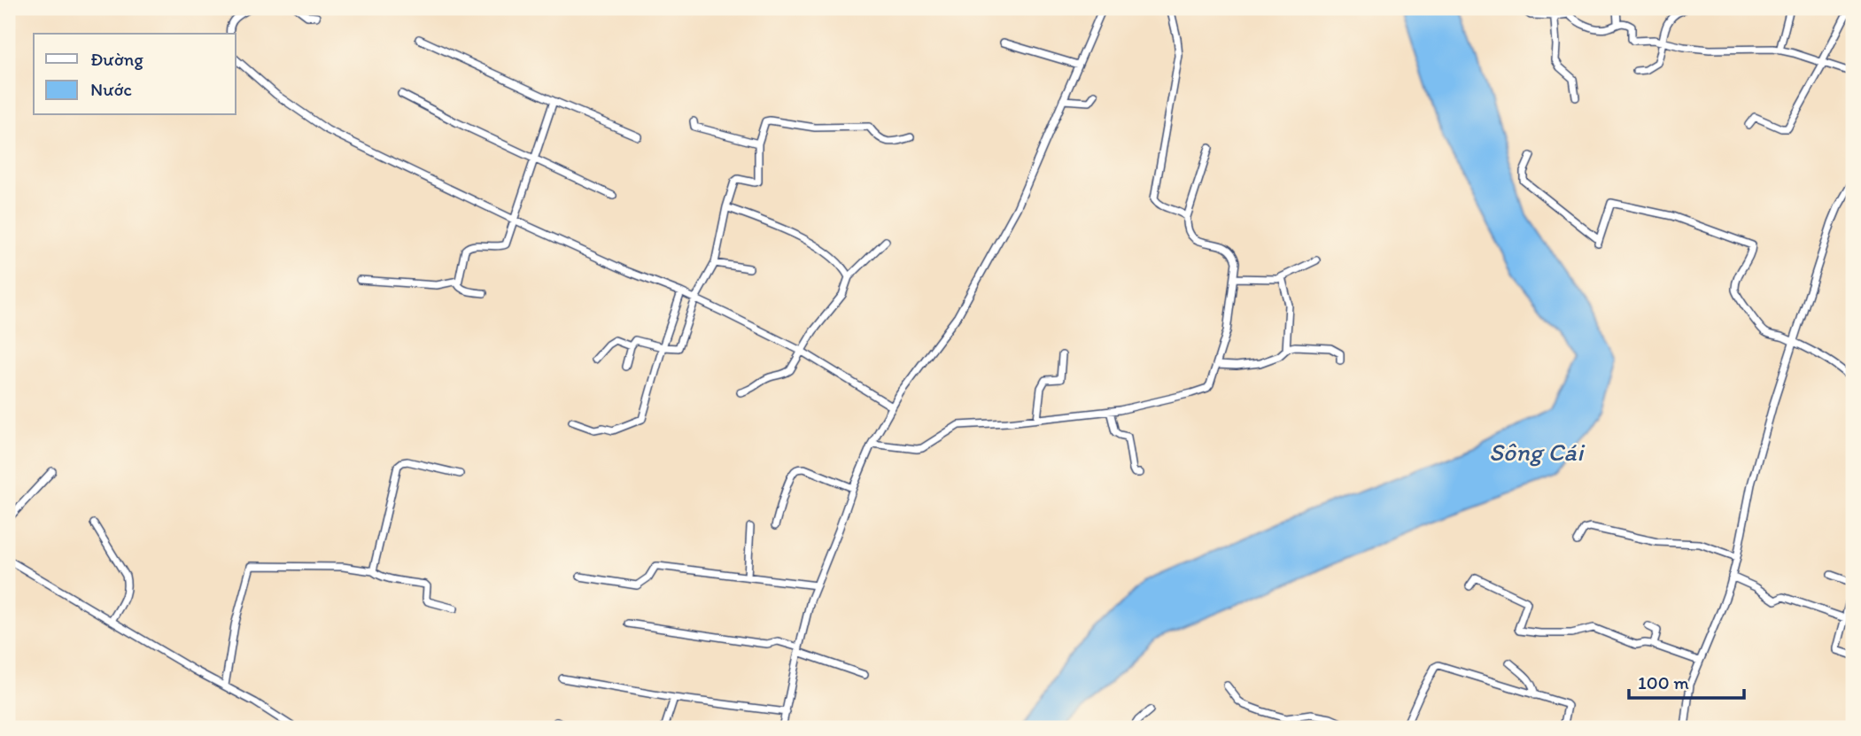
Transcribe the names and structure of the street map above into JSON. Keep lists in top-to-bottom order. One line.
{"water":["Sông Cái"],"legend":["Đường","Nước"],"scale_bar":"100 m"}
